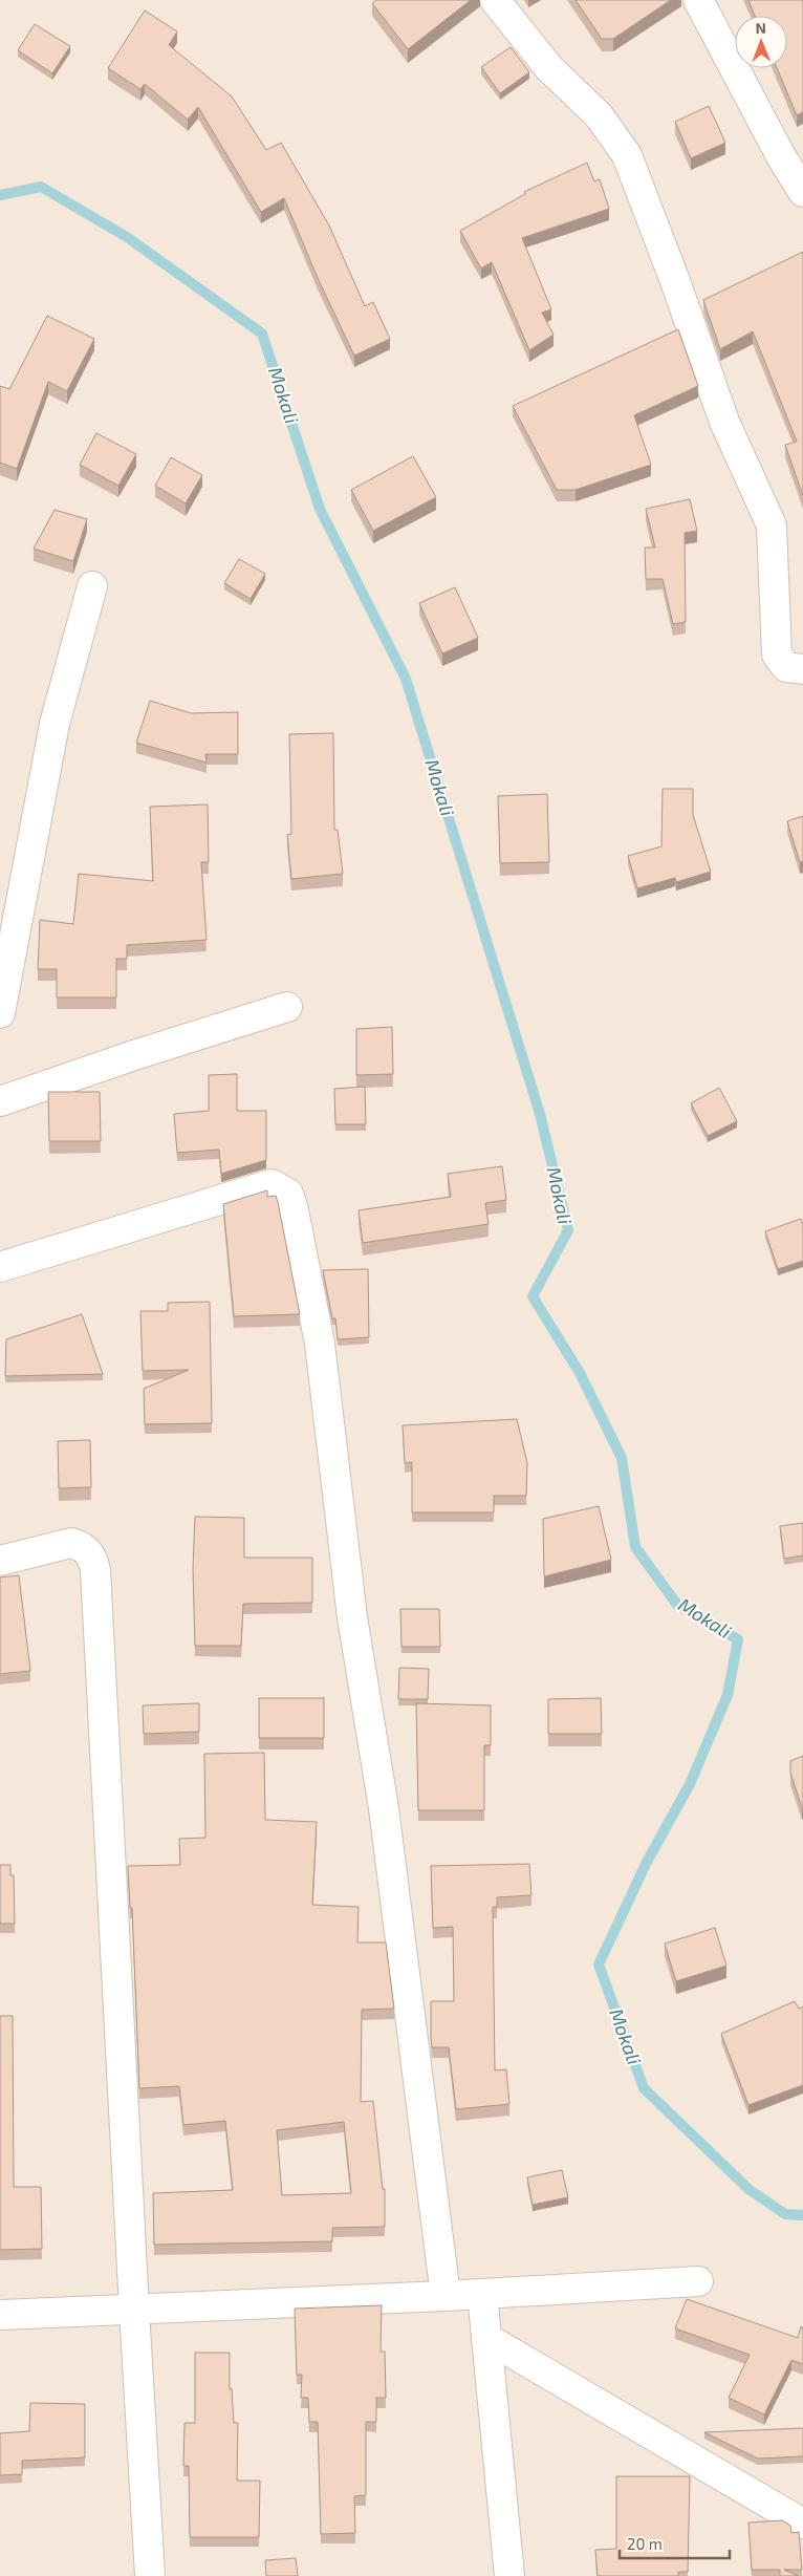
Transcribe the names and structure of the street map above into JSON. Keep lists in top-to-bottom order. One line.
{"water":["Mokali"],"scale_bar":"20 m","north":"top"}
